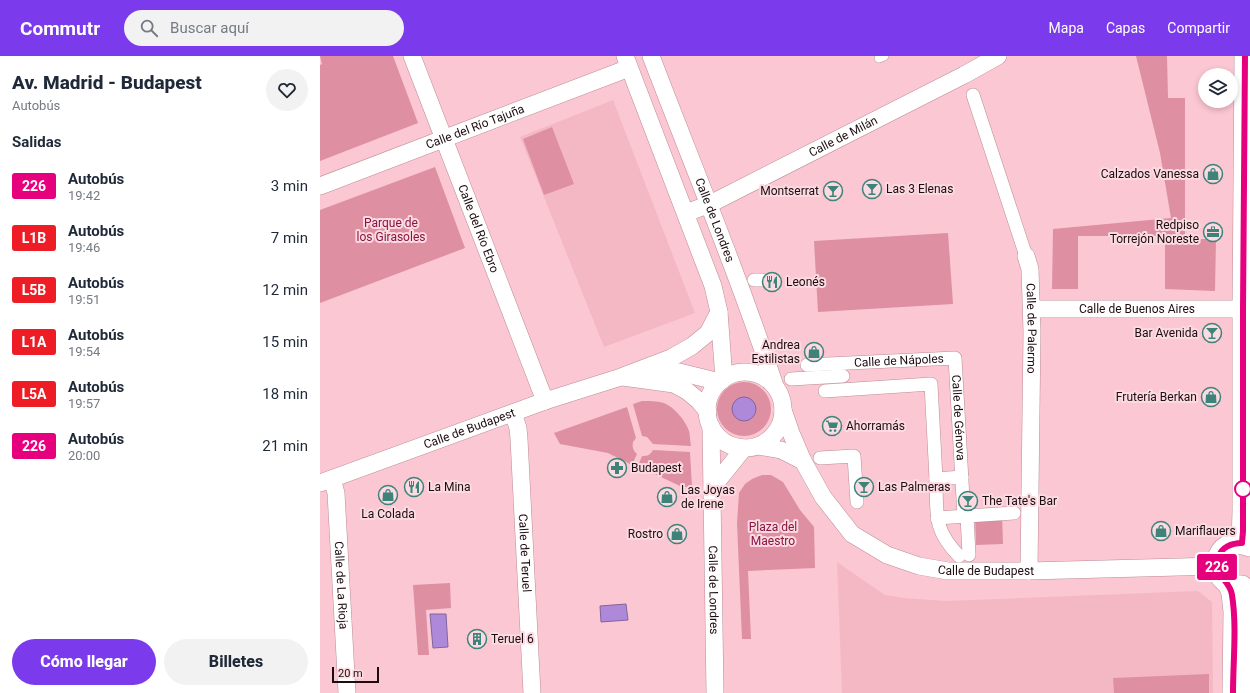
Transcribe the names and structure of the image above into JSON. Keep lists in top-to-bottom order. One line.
{"streets":{"street":["Calle del Río Tajuña","Calle de Milán","Calle de Londres","Calle del Río Ebro","Calle de Buenos Aires","Calle de Palermo","Calle de Nápoles","Calle de Génova","Calle de Budapest","Calle de Teruel","Calle de La Rioja"]},"crossings":[["Calle del Río Tajuña","Calle del Río Ebro"],["Calle de Milán","Calle de Londres"],["Calle de Londres","Calle de Budapest"],["Calle del Río Ebro","Calle de Budapest"],["Calle de Buenos Aires","Calle de Palermo"],["Calle de Palermo","Calle de Budapest"],["Calle de Nápoles","Calle de Génova"],["Calle de Budapest","Calle de Teruel"],["Calle de Budapest","Calle de La Rioja"]],"parks":["Parque de los Girasoles","Plaza del Maestro"],"places":{"shop":["Calzados Vanessa","Andrea Estilistas","Frutería Berkan","La Colada","Las Joyas de Irene","Mariflauers","Rostro"],"bar":["Las 3 Elenas","Montserrat","Bar Avenida","Las Palmeras","The Tate's Bar"],"office":["Redpiso Torrejón Noreste"],"restaurant":["Leonés","La Mina"],"supermarket":["Ahorramás"],"pharmacy":["Budapest"],"building":["Teruel 6"]},"lines":["bus line 226"],"scale_bar":"20 m","page":{"header":"Commutr","search":"Buscar aquí","nav":["Mapa","Capas","Compartir"],"heading":[["Av. Madrid - Budapest","Autobús"],"Salidas"],"on_map":"226","list":[{"mark":"226","name":"Autobús","note":"19:42","value":"3 min"},{"mark":"L1B","name":"Autobús","note":"19:46","value":"7 min"},{"mark":"L5B","name":"Autobús","note":"19:51","value":"12 min"},{"mark":"L1A","name":"Autobús","note":"19:54","value":"15 min"},{"mark":"L5A","name":"Autobús","note":"19:57","value":"18 min"},{"mark":"226","name":"Autobús","note":"20:00","value":"21 min"}],"buttons":["Cómo llegar","Billetes"],"scale":"20 m"}}
